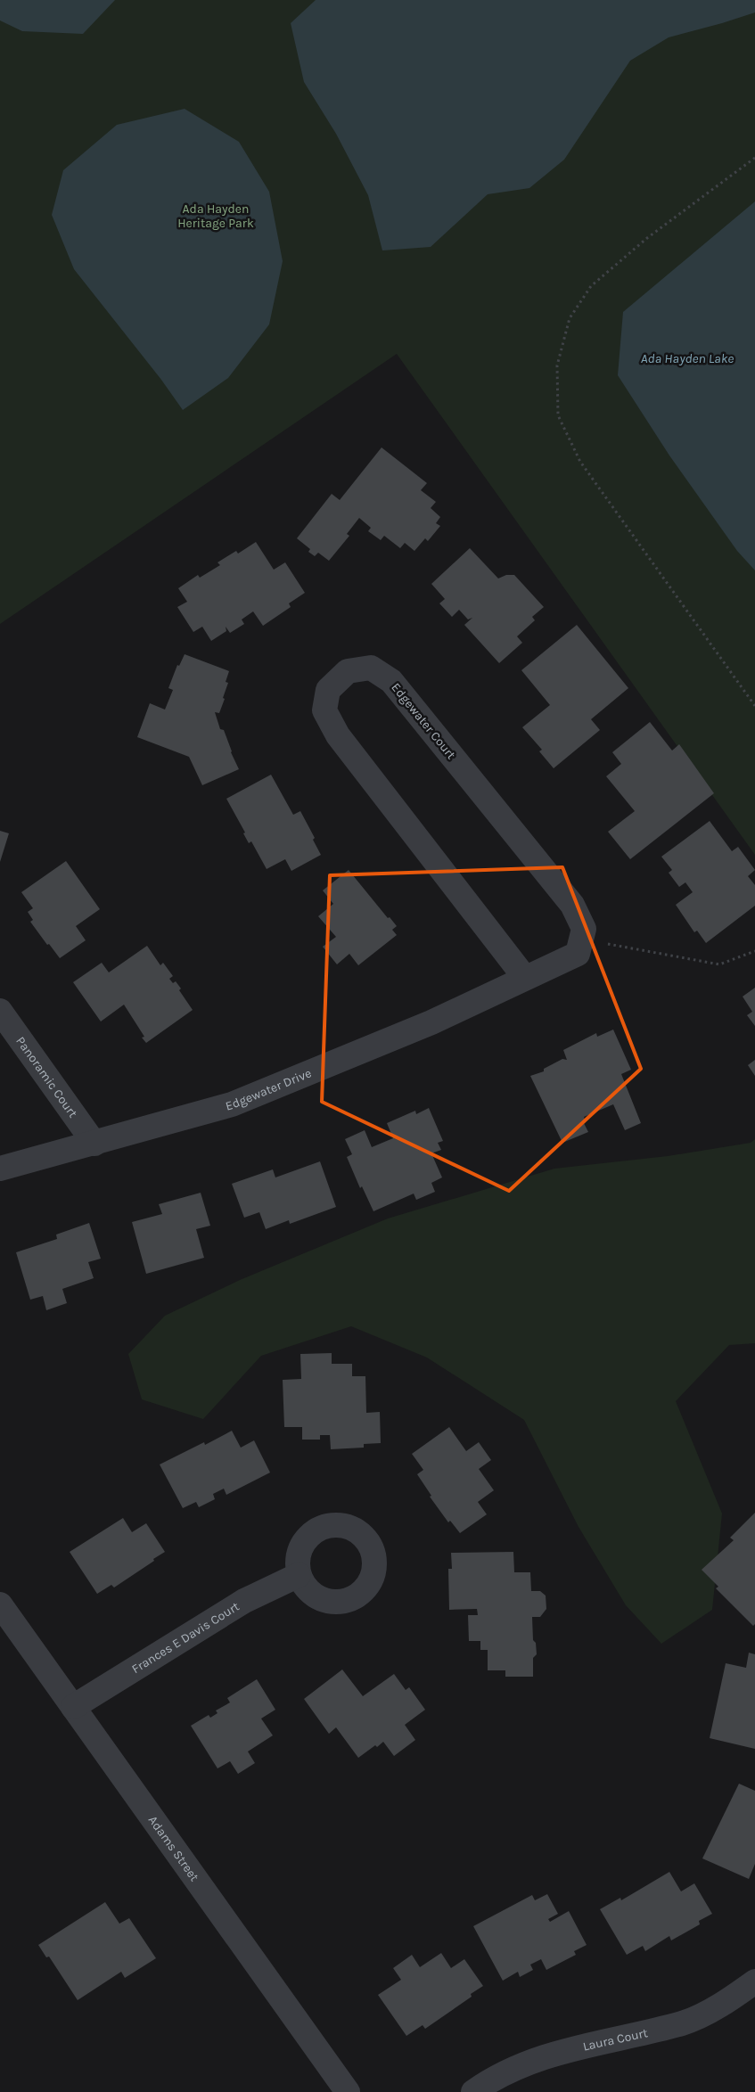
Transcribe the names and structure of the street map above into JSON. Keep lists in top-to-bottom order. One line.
{"streets":{"street":["Edgewater Court","Panoramic Court","Edgewater Drive","Frances E Davis Court","Adams Street","Laura Court"]},"crossings":[["Edgewater Court","Edgewater Drive"],["Panoramic Court","Edgewater Drive"],["Frances E Davis Court","Adams Street"]],"water":["Ada Hayden Lake"],"parks":["Ada Hayden Heritage Park"]}
